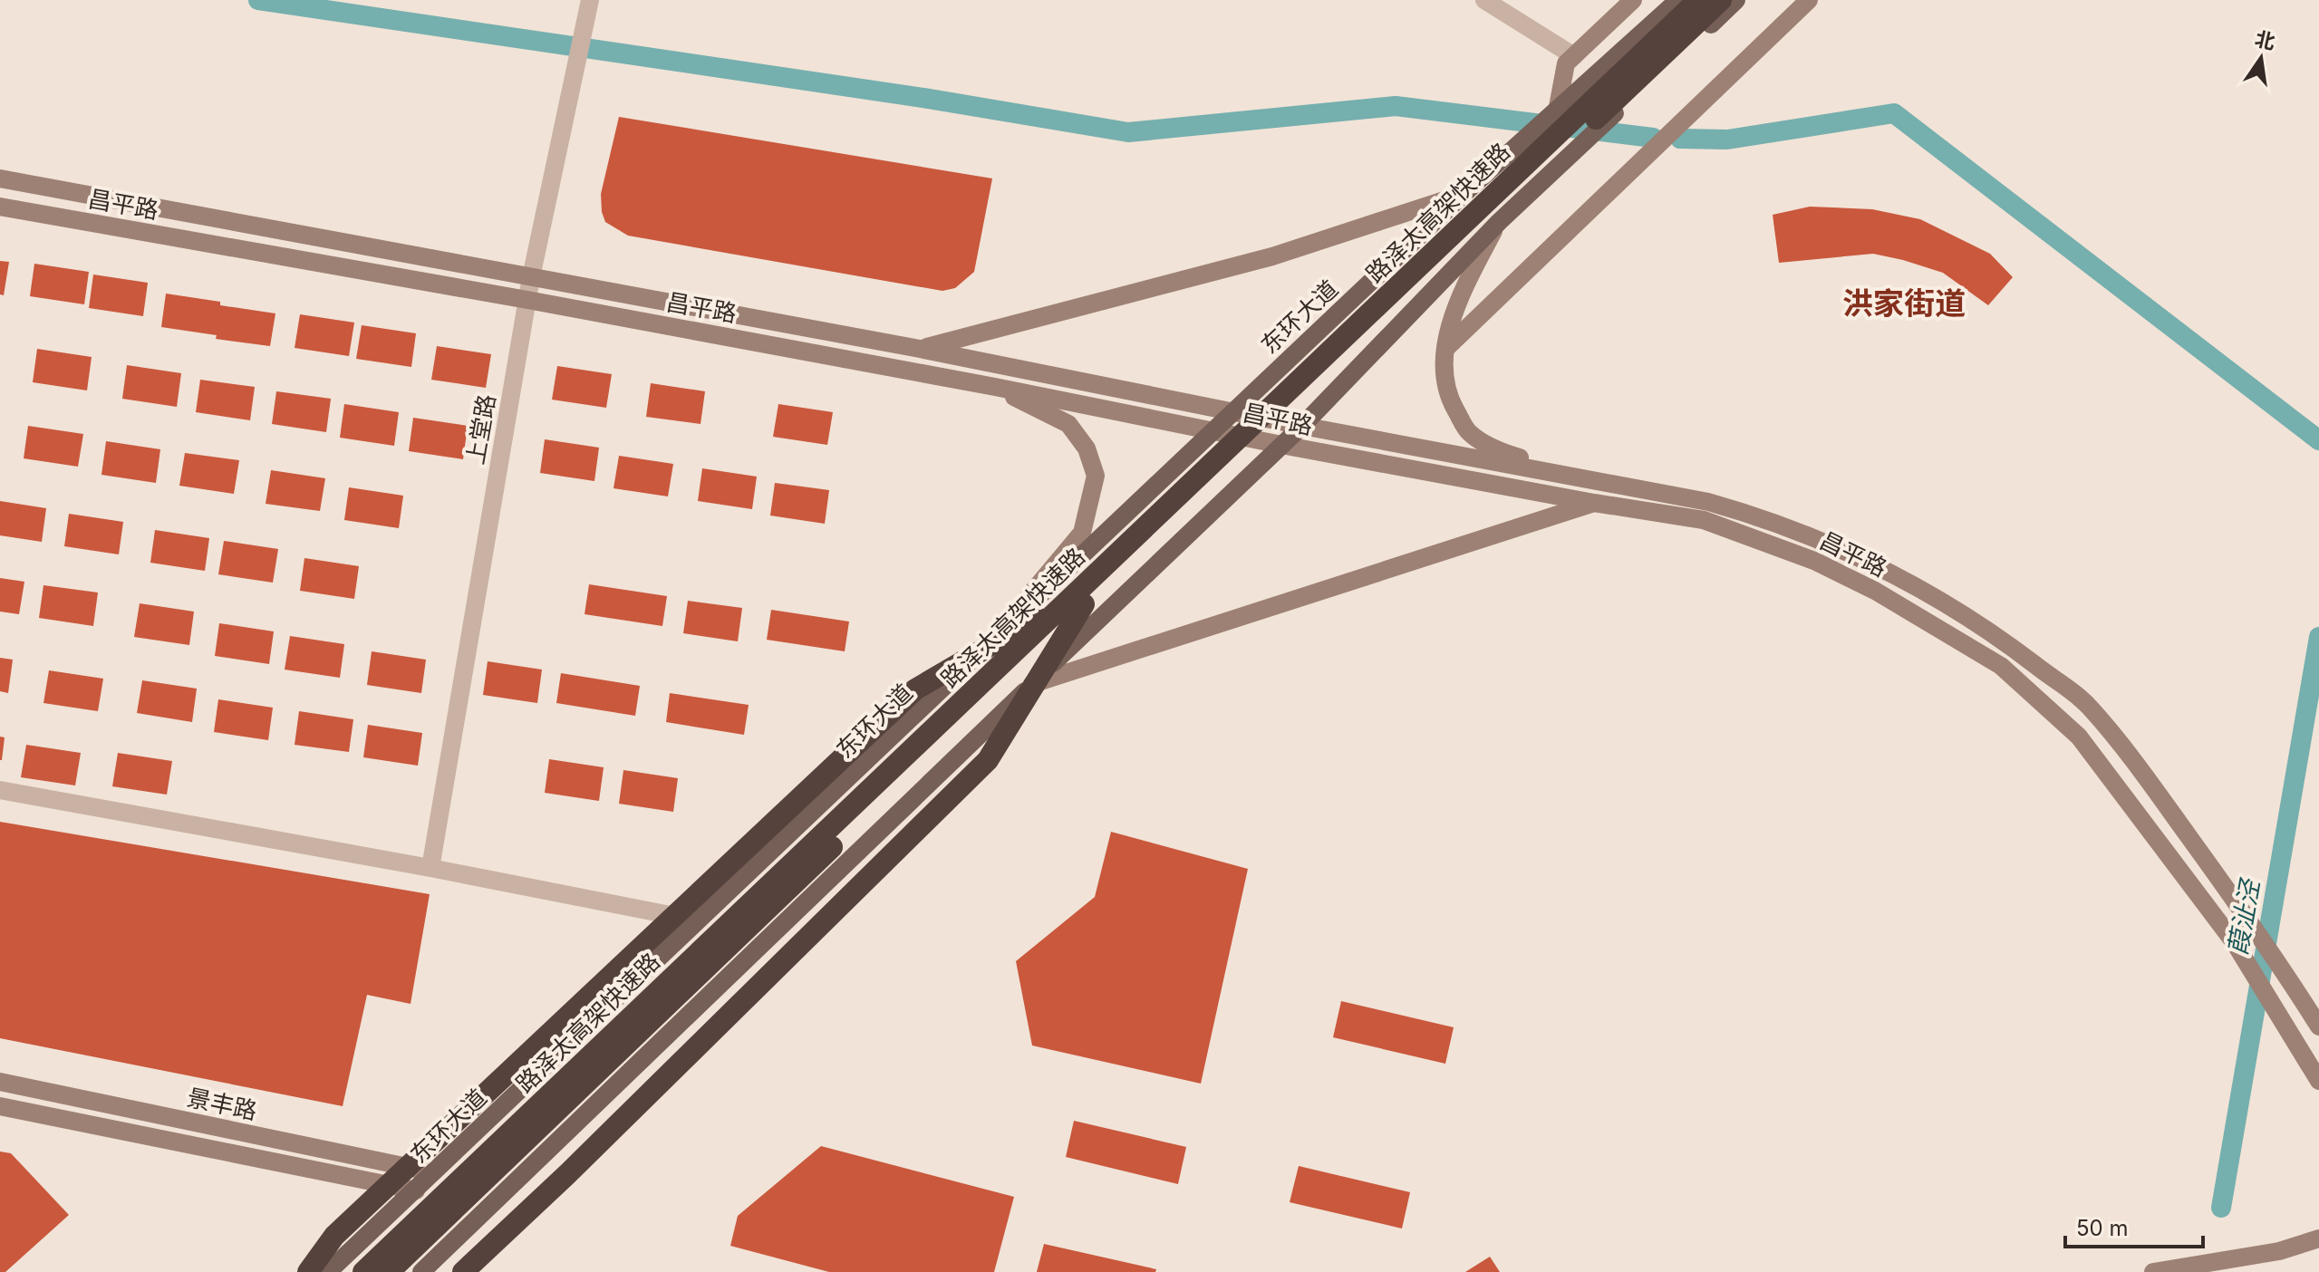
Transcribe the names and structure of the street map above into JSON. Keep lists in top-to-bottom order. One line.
{"streets":{"highway":["路泽太高架快速路"],"main road":["昌平路","东环大道","景丰路"],"street":["上堂路"]},"crossings":[["昌平路","东环大道"],["昌平路","上堂路"],["东环大道","景丰路"]],"districts":["洪家街道"],"water":["葭沚泾"],"scale_bar":"50 m","north":"top"}
